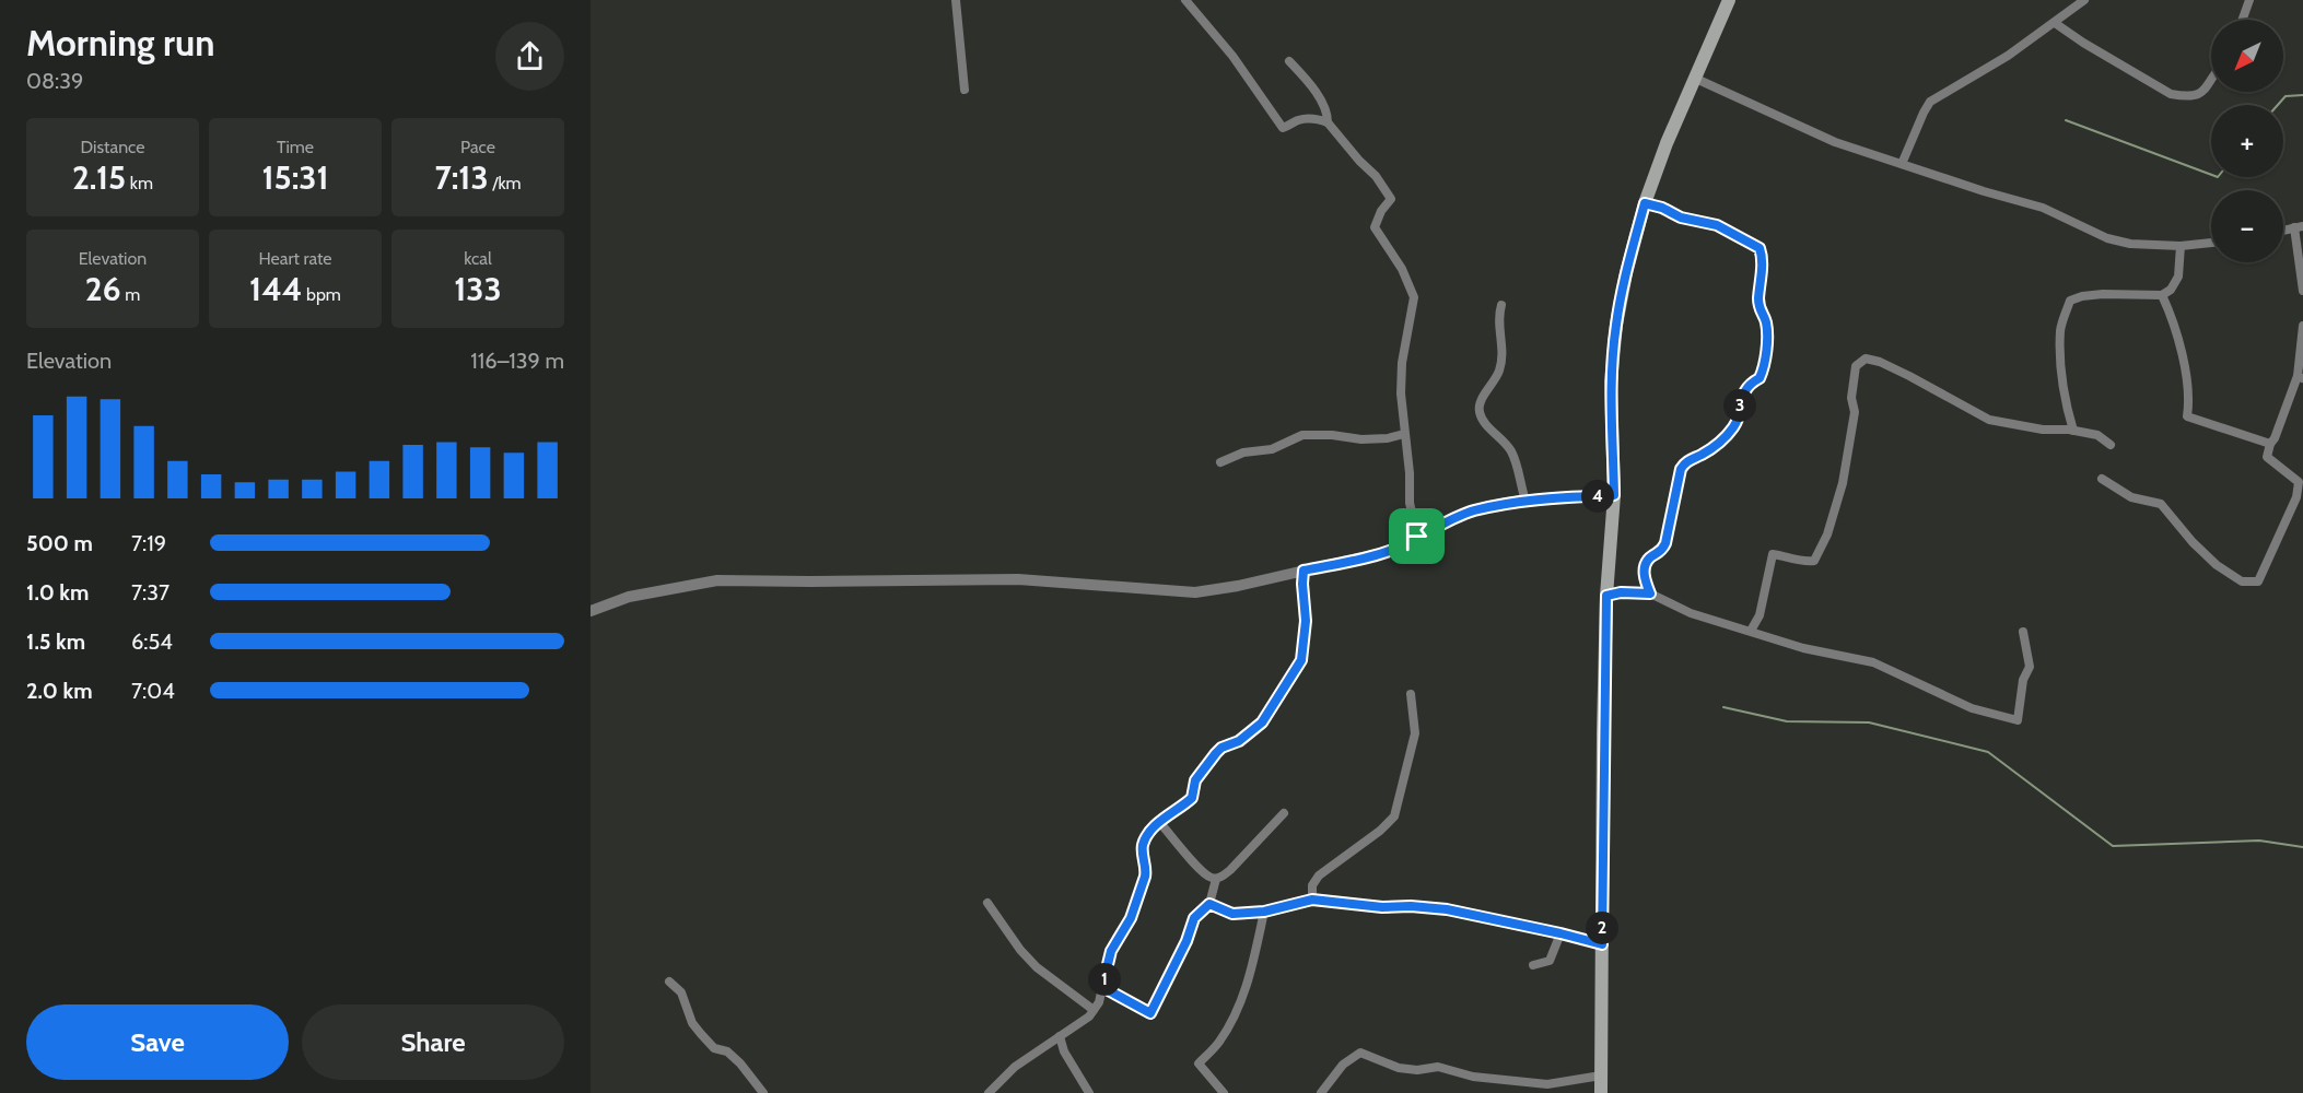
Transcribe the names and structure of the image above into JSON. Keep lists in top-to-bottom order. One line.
{"north":"bottom left","page":{"heading":["Morning run","08:39"],"map_buttons":["+","−"],"stats":[["Distance","2.15 km"],["Time","15:31"],["Pace","7:13 /km"],["Elevation","26 m"],["Heart rate","144 bpm"],["kcal","133"]],"chart":["Elevation","116–139 m"],"pins":["3","4","2","1"],"list":[{"name":"500 m","note":"7:19"},{"name":"1.0 km","note":"7:37"},{"name":"1.5 km","note":"6:54"},{"name":"2.0 km","note":"7:04"}],"buttons":["Save","Share"]}}
